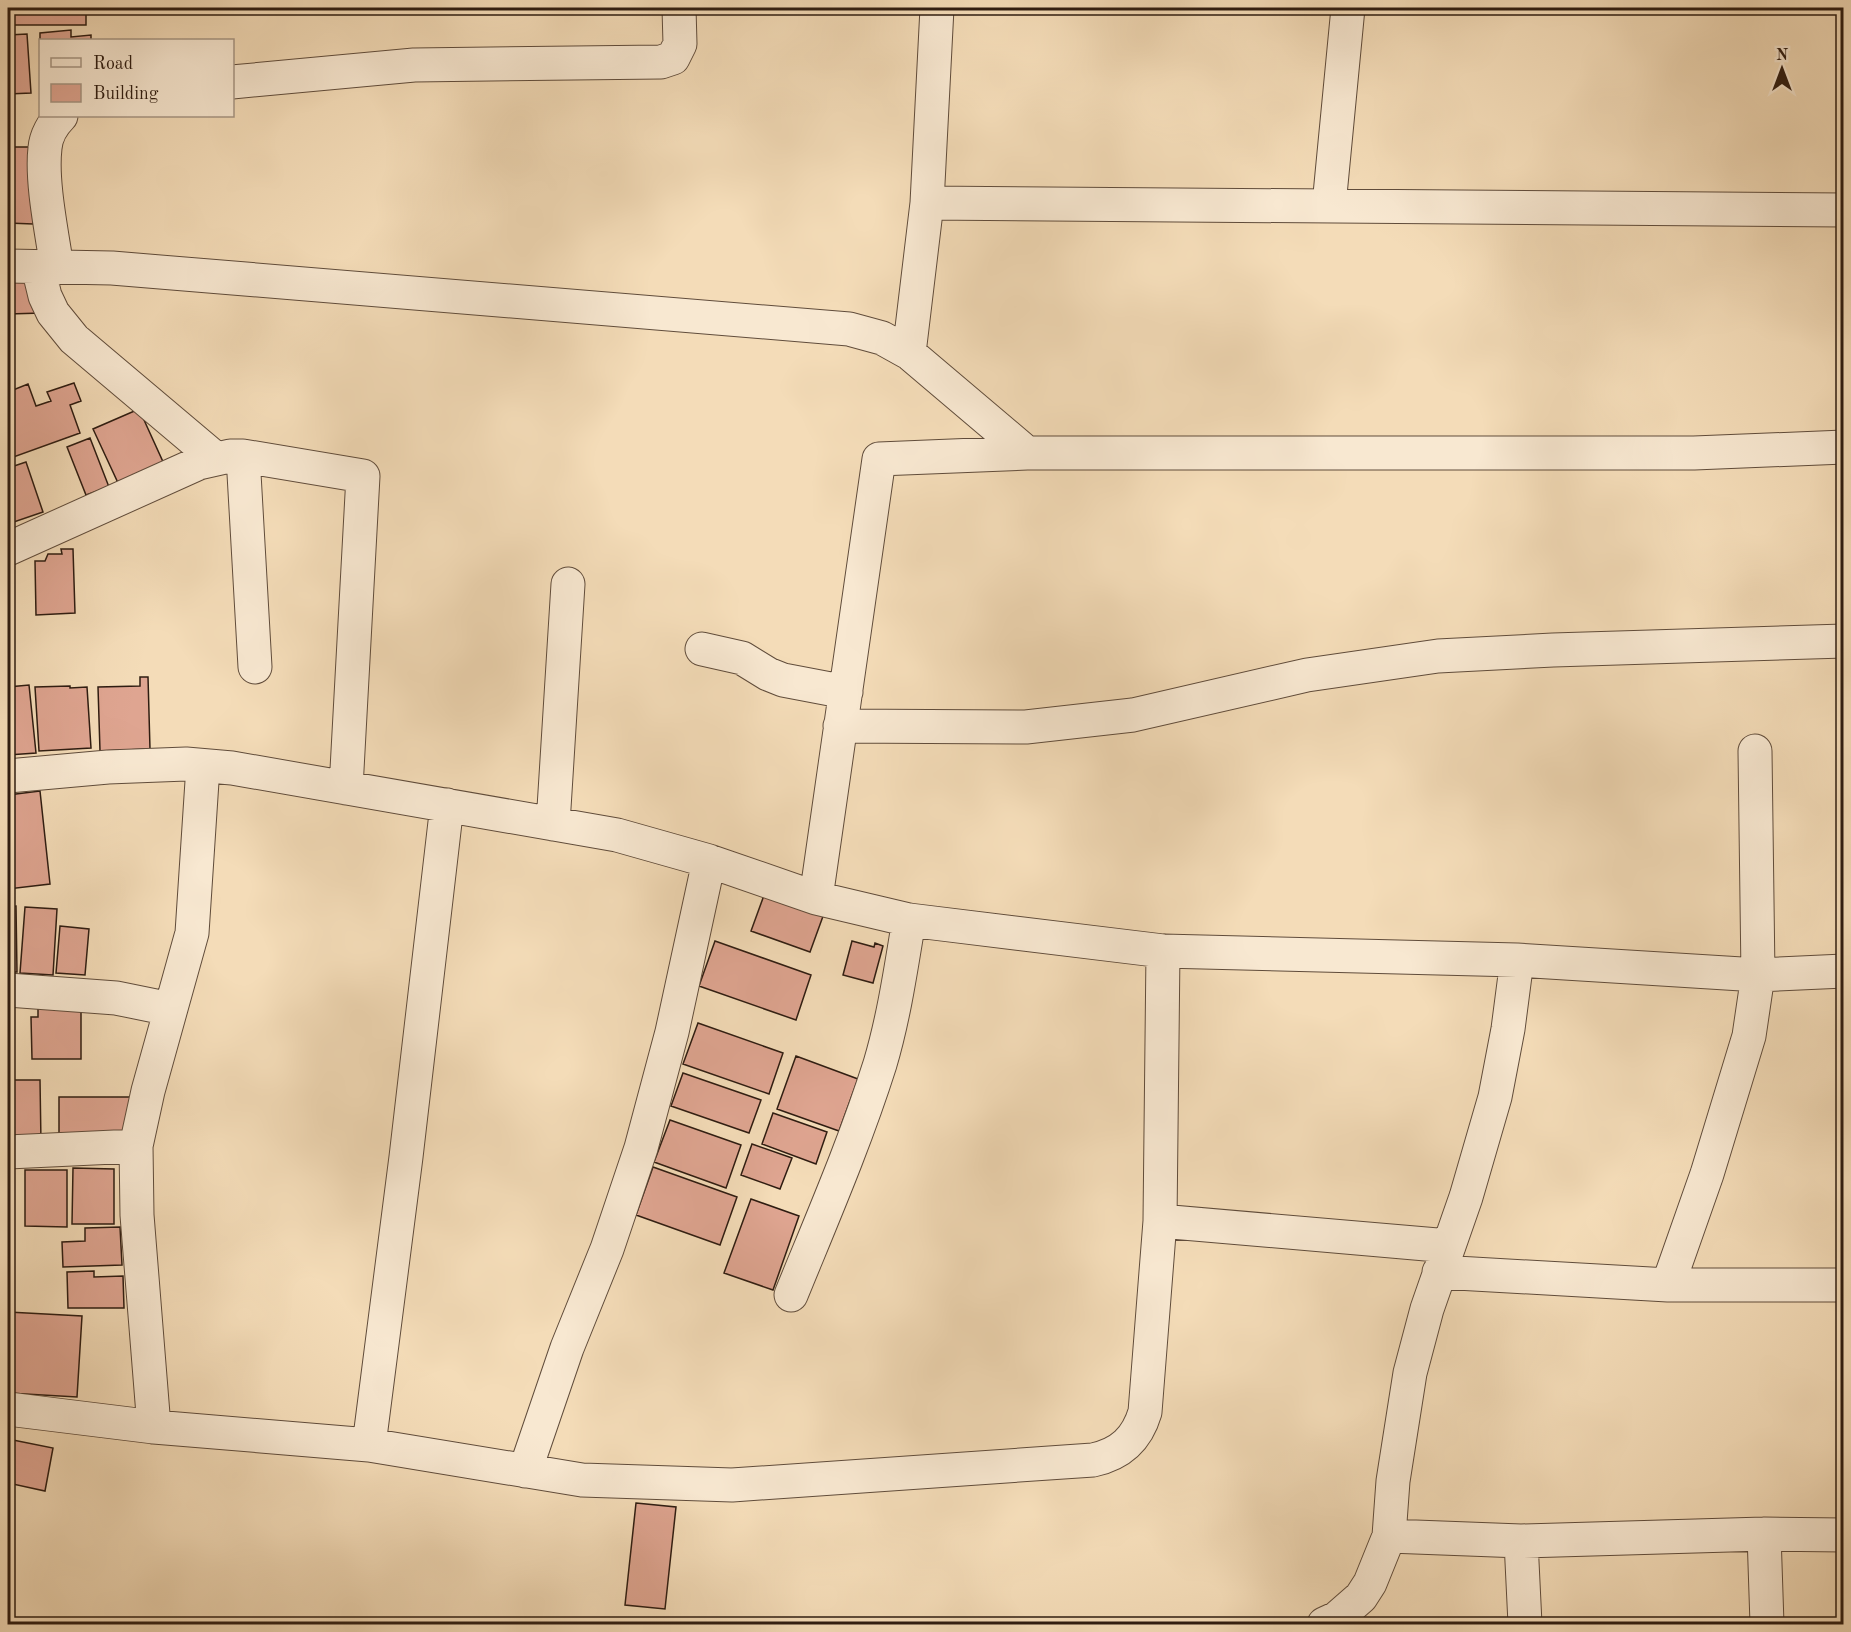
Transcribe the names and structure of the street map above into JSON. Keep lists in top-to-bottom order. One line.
{"legend":["Road","Building"],"north":"top"}
